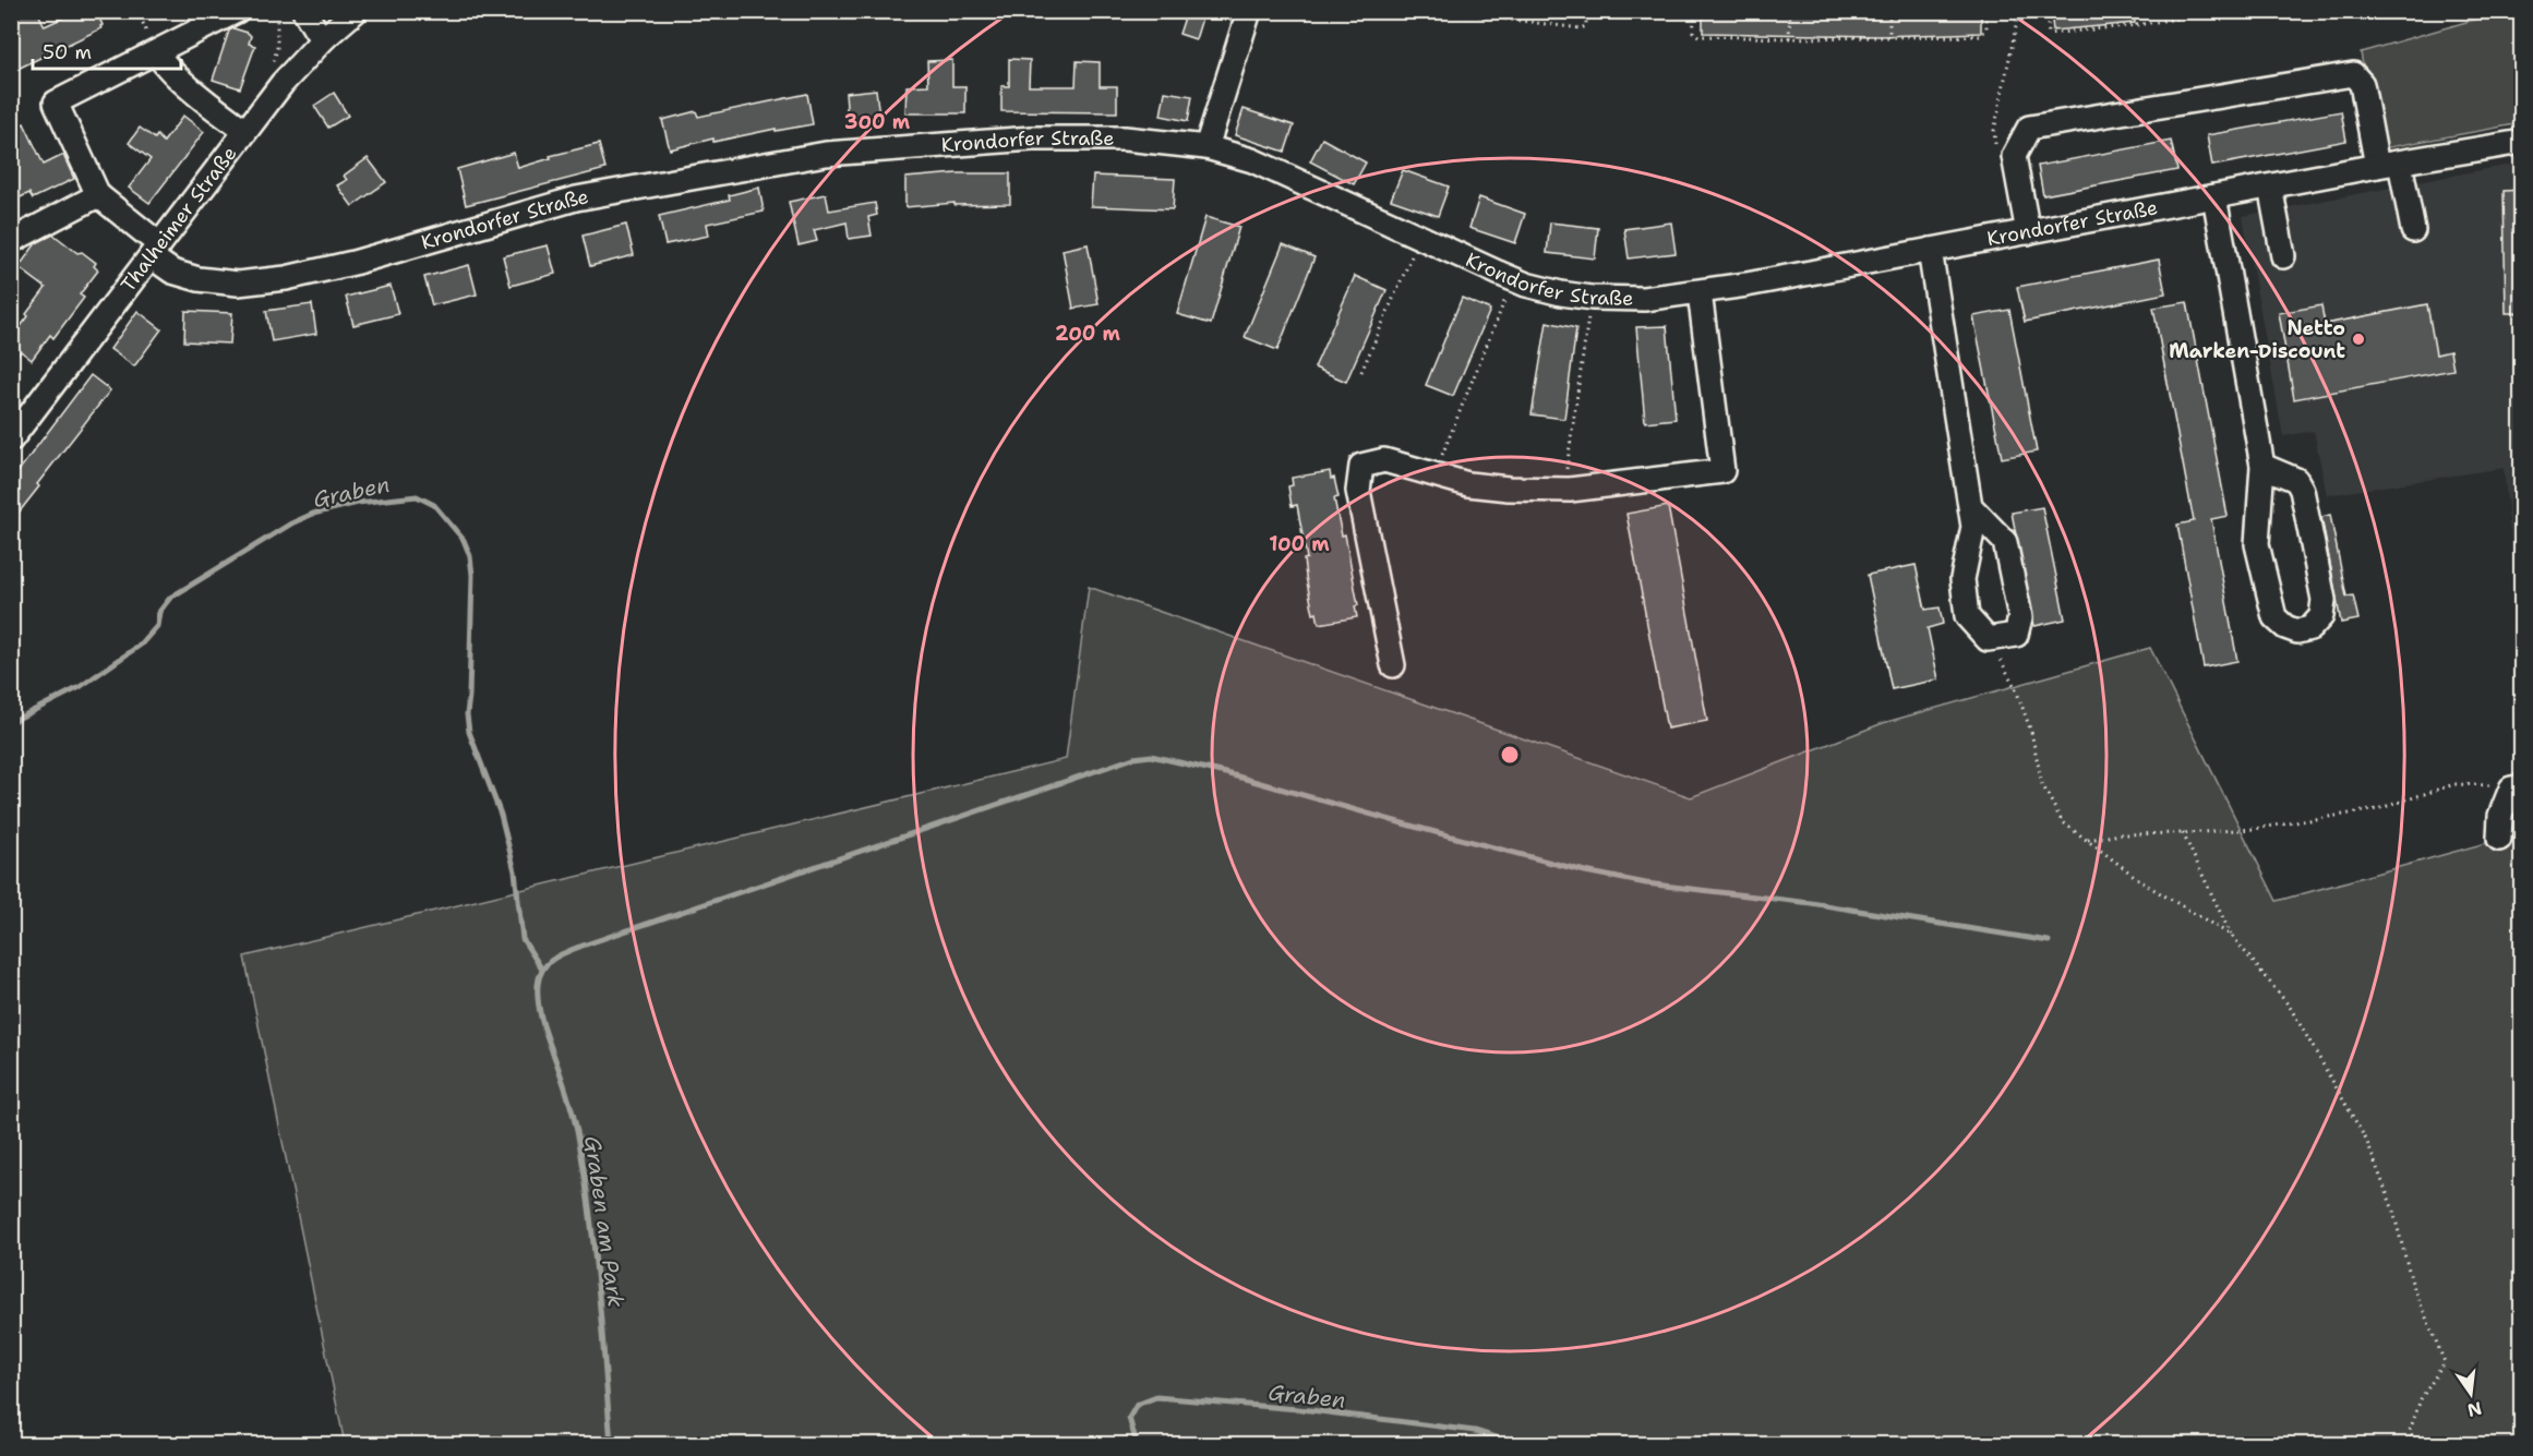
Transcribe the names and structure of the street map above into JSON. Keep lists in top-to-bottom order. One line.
{"streets":{"street":["Krondorfer Straße","Thalheimer Straße"]},"crossings":[["Krondorfer Straße","Thalheimer Straße"]],"water":["Graben","Graben am Park"],"places":["Netto Marken-Discount"],"scale_bar":"50 m","north":"bottom","rings":["300 m","200 m","100 m"]}
